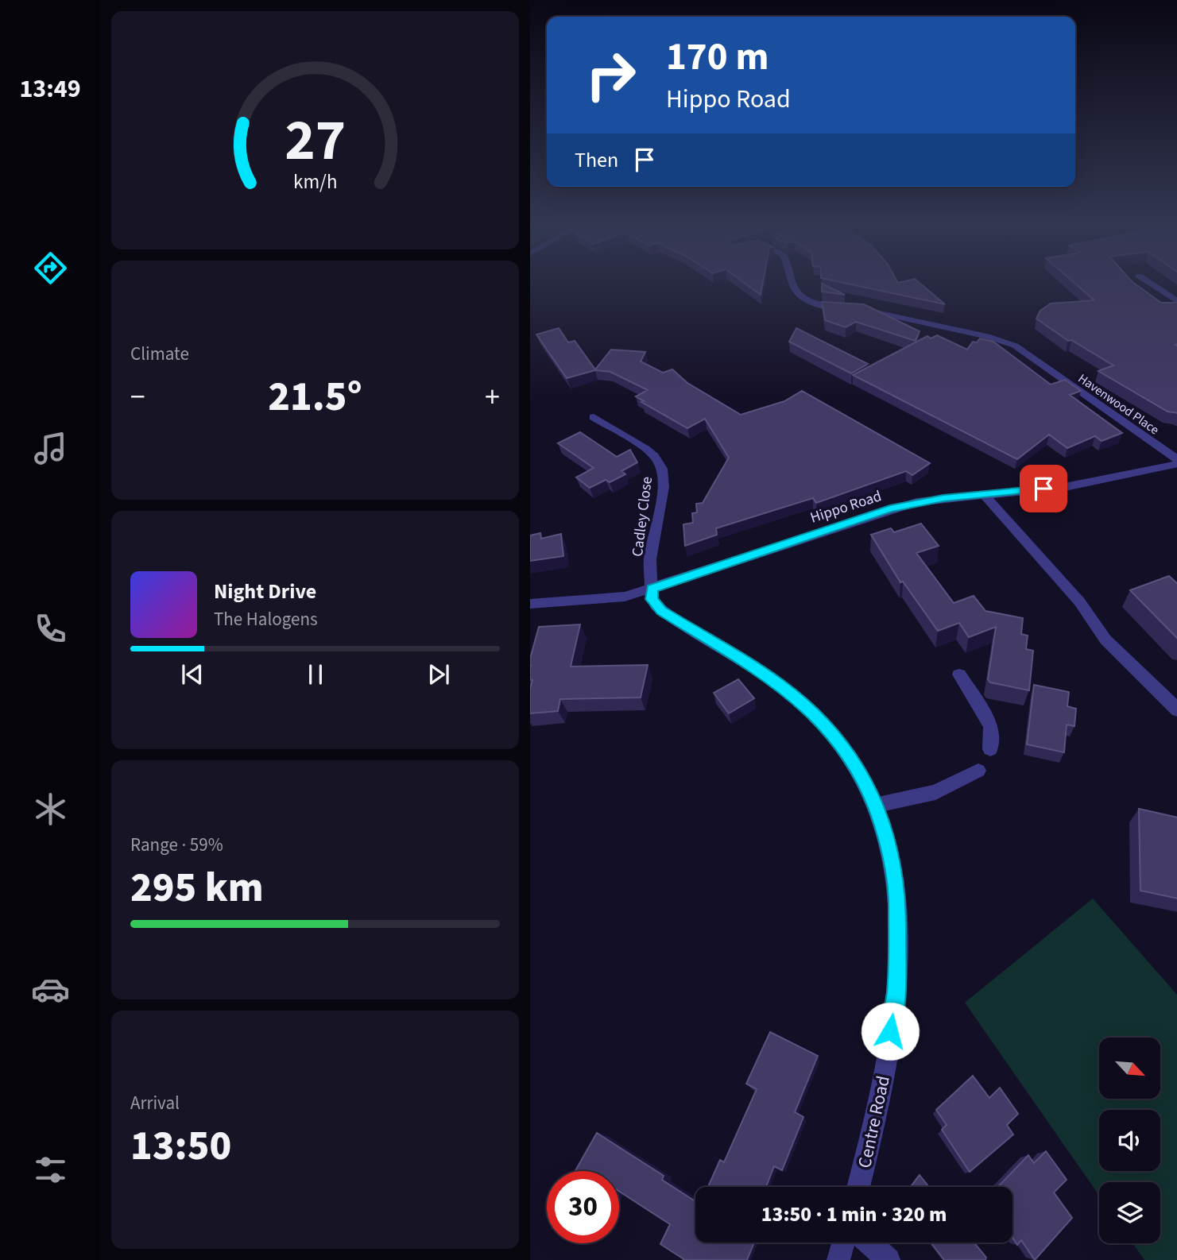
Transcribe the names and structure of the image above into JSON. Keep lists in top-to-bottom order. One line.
{"streets":{"street":["Havenwood Place","Hippo Road","Cadley Close","Centre Road"]},"crossings":[["Hippo Road","Cadley Close"],["Hippo Road","Centre Road"],["Cadley Close","Centre Road"]],"north":"bottom right","page":{"tabs":"13:49","turn":["170 m","Hippo Road"],"then":"Then","tile":["Climate",["Range · 59%","295 km"],["Arrival","13:50"]],"heat":["−","21.5°","+"],"song":["Night Drive","The Halogens"],"limit":"30","trip":"13:50 · 1 min · 320 m","gauge":["27","km/h"]}}
